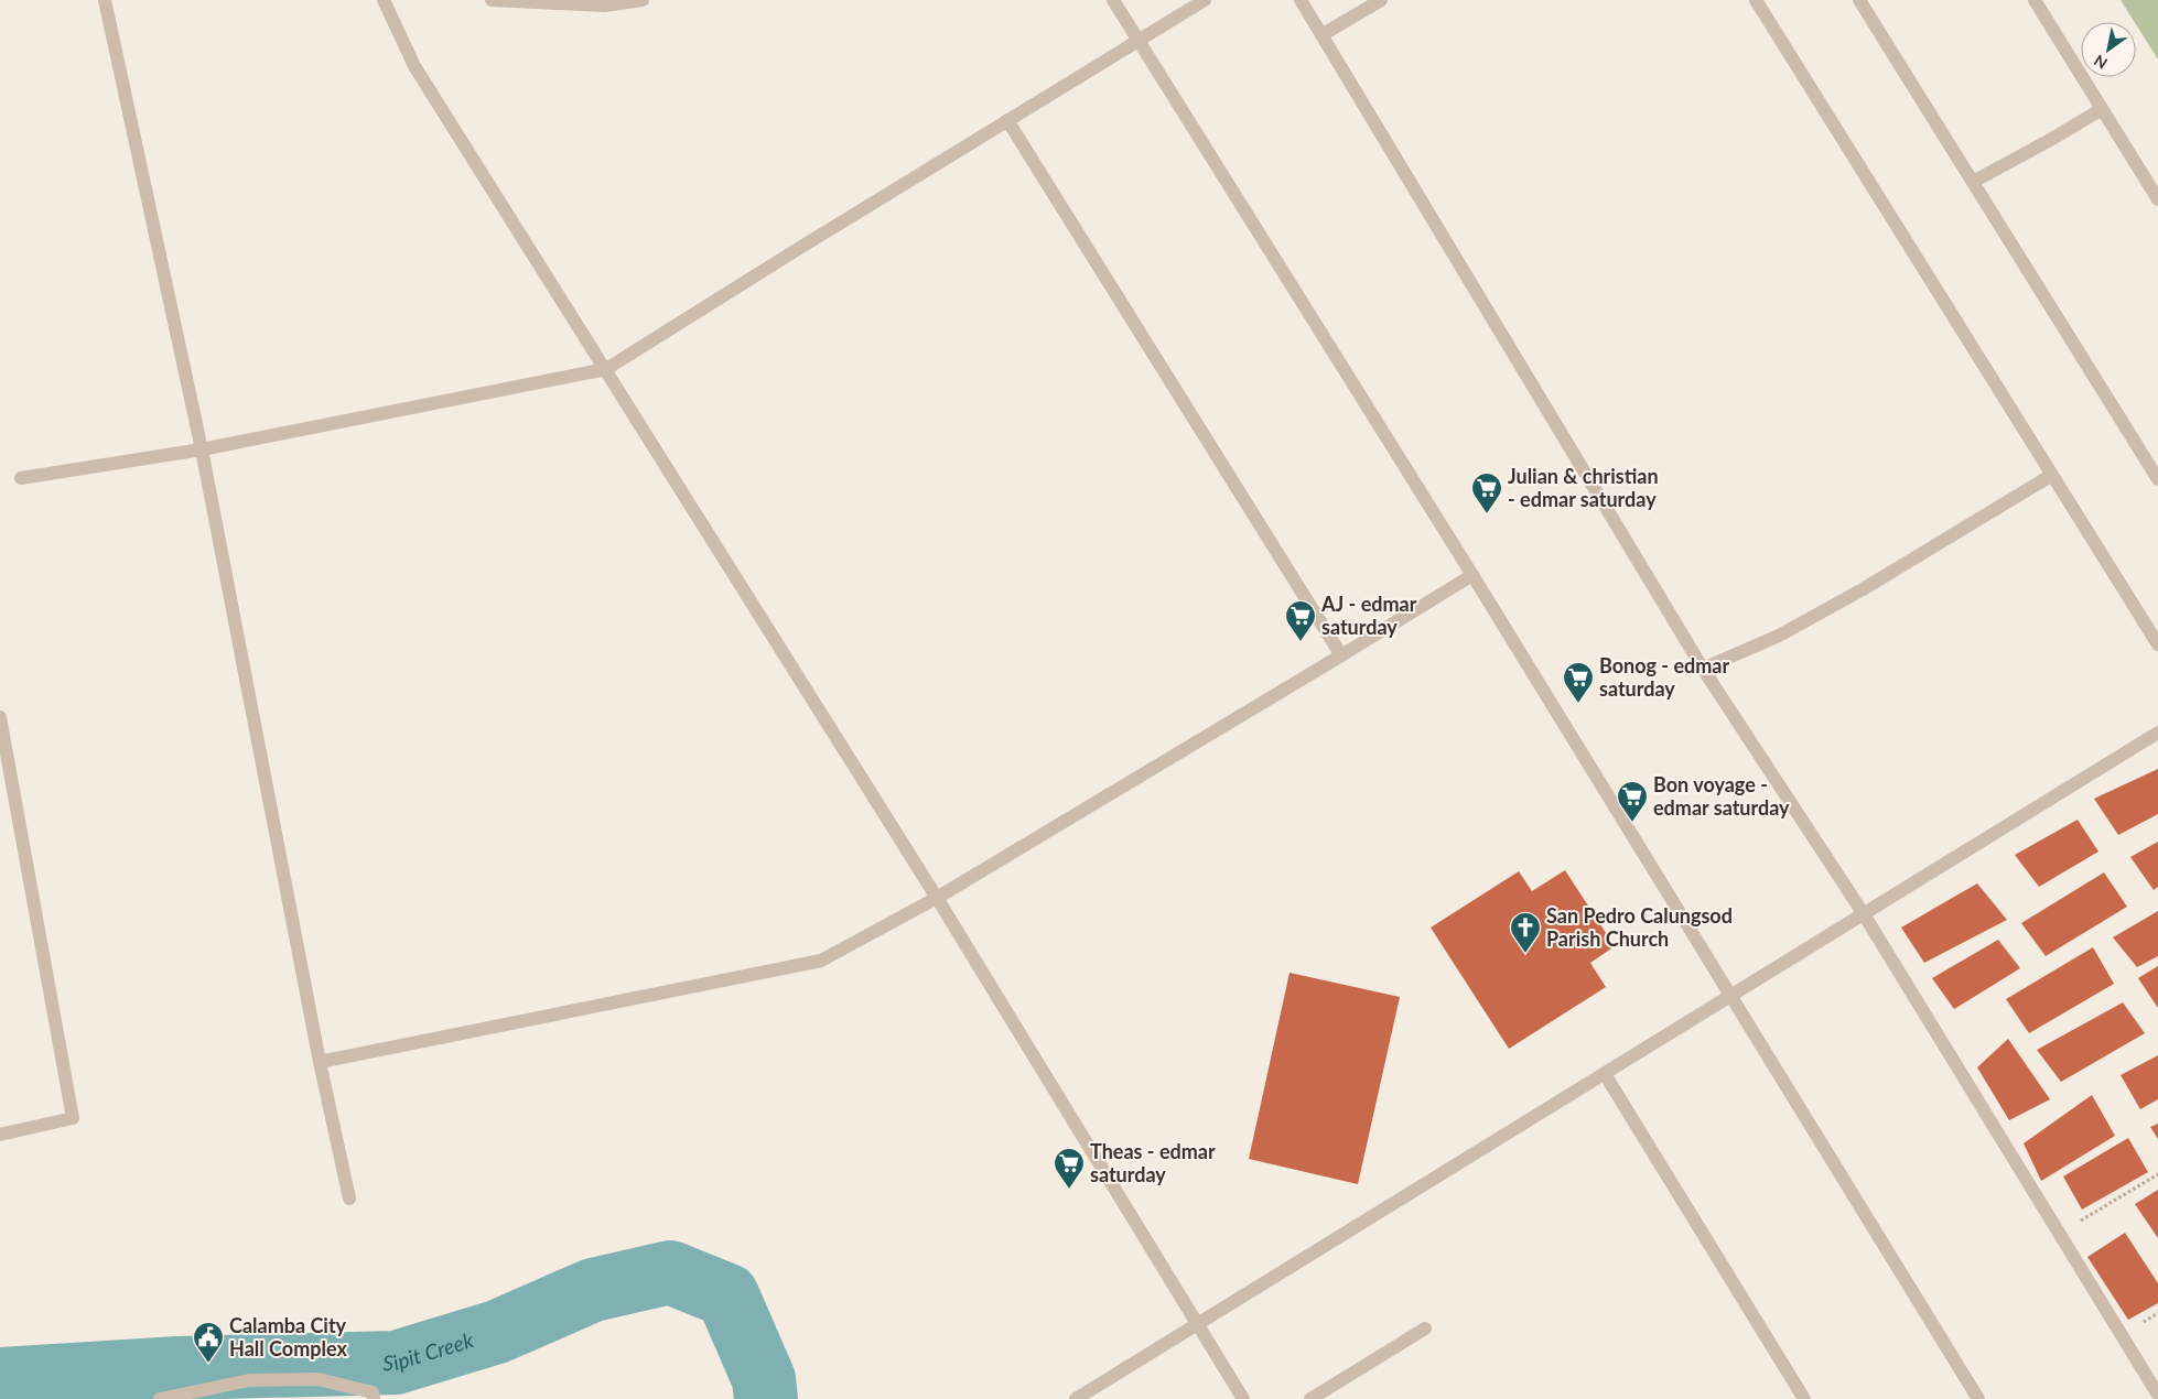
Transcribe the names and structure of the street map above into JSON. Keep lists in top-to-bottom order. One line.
{"water":["Sipit Creek"],"places":{"supermarket":["Julian & christian - edmar saturday","AJ - edmar saturday","Bonog - edmar saturday","Bon voyage - edmar saturday","Theas - edmar saturday"],"church":["San Pedro Calungsod Parish Church"],"public building":["Calamba City Hall Complex"]},"north":"bottom left"}
